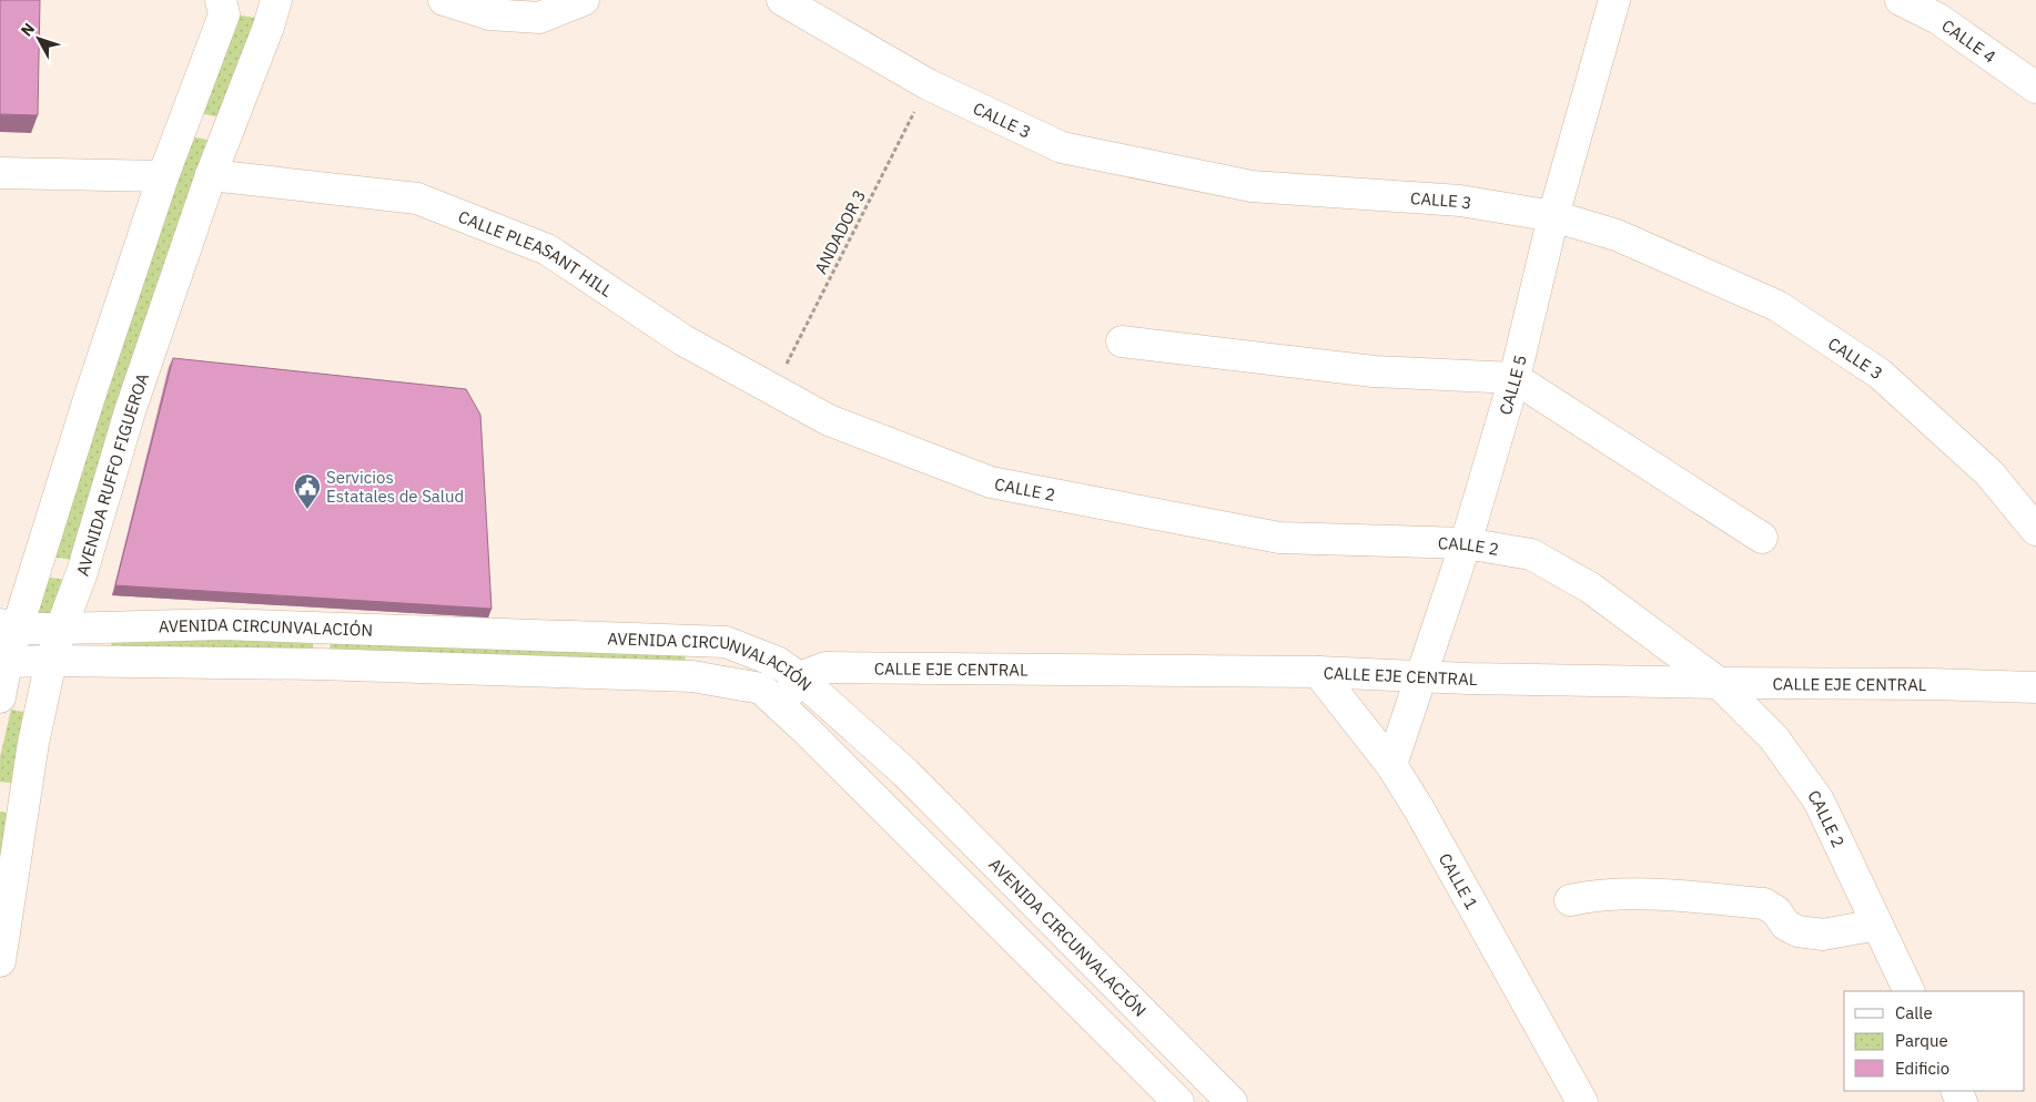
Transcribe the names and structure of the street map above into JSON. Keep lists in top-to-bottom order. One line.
{"streets":{"street":["CALLE 4","CALLE 3","CALLE PLEASANT HILL","CALLE 5","AVENIDA RUFFO FIGUEROA","CALLE 2","AVENIDA CIRCUNVALACIÓN","CALLE EJE CENTRAL","CALLE 1"],"path":["ANDADOR 3"]},"crossings":[["CALLE 3","ANDADOR 3"],["CALLE 3","CALLE 5"],["ANDADOR 3","CALLE PLEASANT HILL"],["CALLE PLEASANT HILL","AVENIDA RUFFO FIGUEROA"],["CALLE PLEASANT HILL","CALLE 2"],["CALLE 5","CALLE 2"],["CALLE 5","CALLE EJE CENTRAL"],["CALLE 5","CALLE 1"],["AVENIDA RUFFO FIGUEROA","AVENIDA CIRCUNVALACIÓN"],["CALLE 2","CALLE EJE CENTRAL"],["AVENIDA CIRCUNVALACIÓN","CALLE EJE CENTRAL"],["CALLE EJE CENTRAL","CALLE 1"]],"places":{"public building":["Servicios Estatales de Salud"]},"legend":["Calle","Parque","Edificio"],"north":"top left"}
